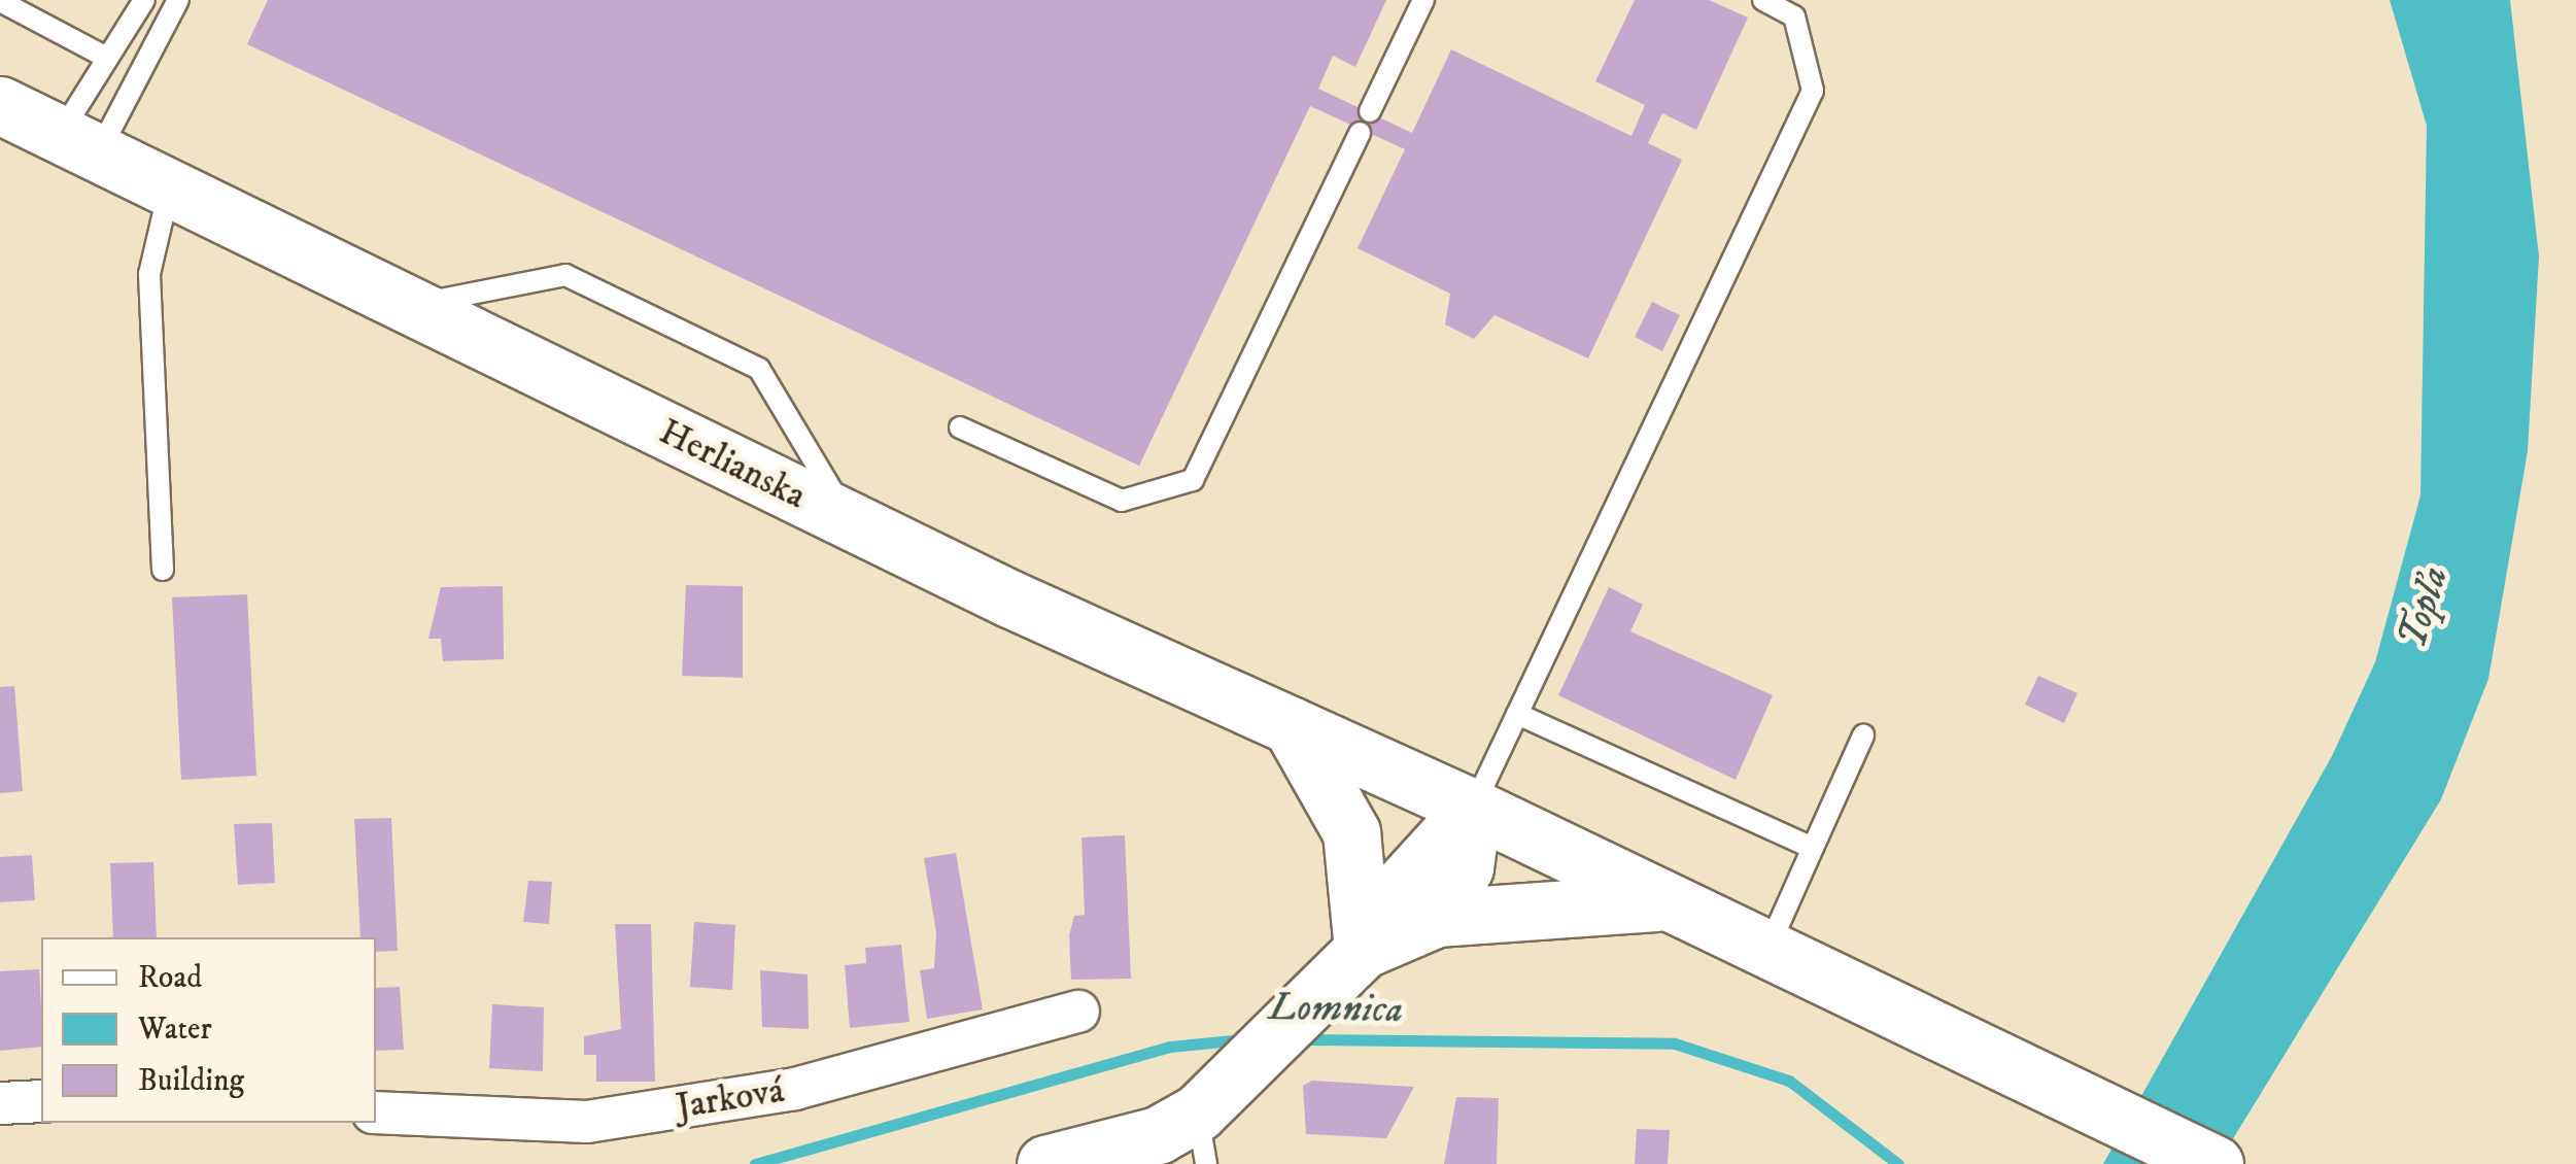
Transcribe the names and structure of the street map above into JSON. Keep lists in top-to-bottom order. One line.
{"streets":{"main road":["Herlianska"],"street":["Jarková"]},"water":["Topľa","Lomnica"],"legend":["Road","Water","Building"]}
